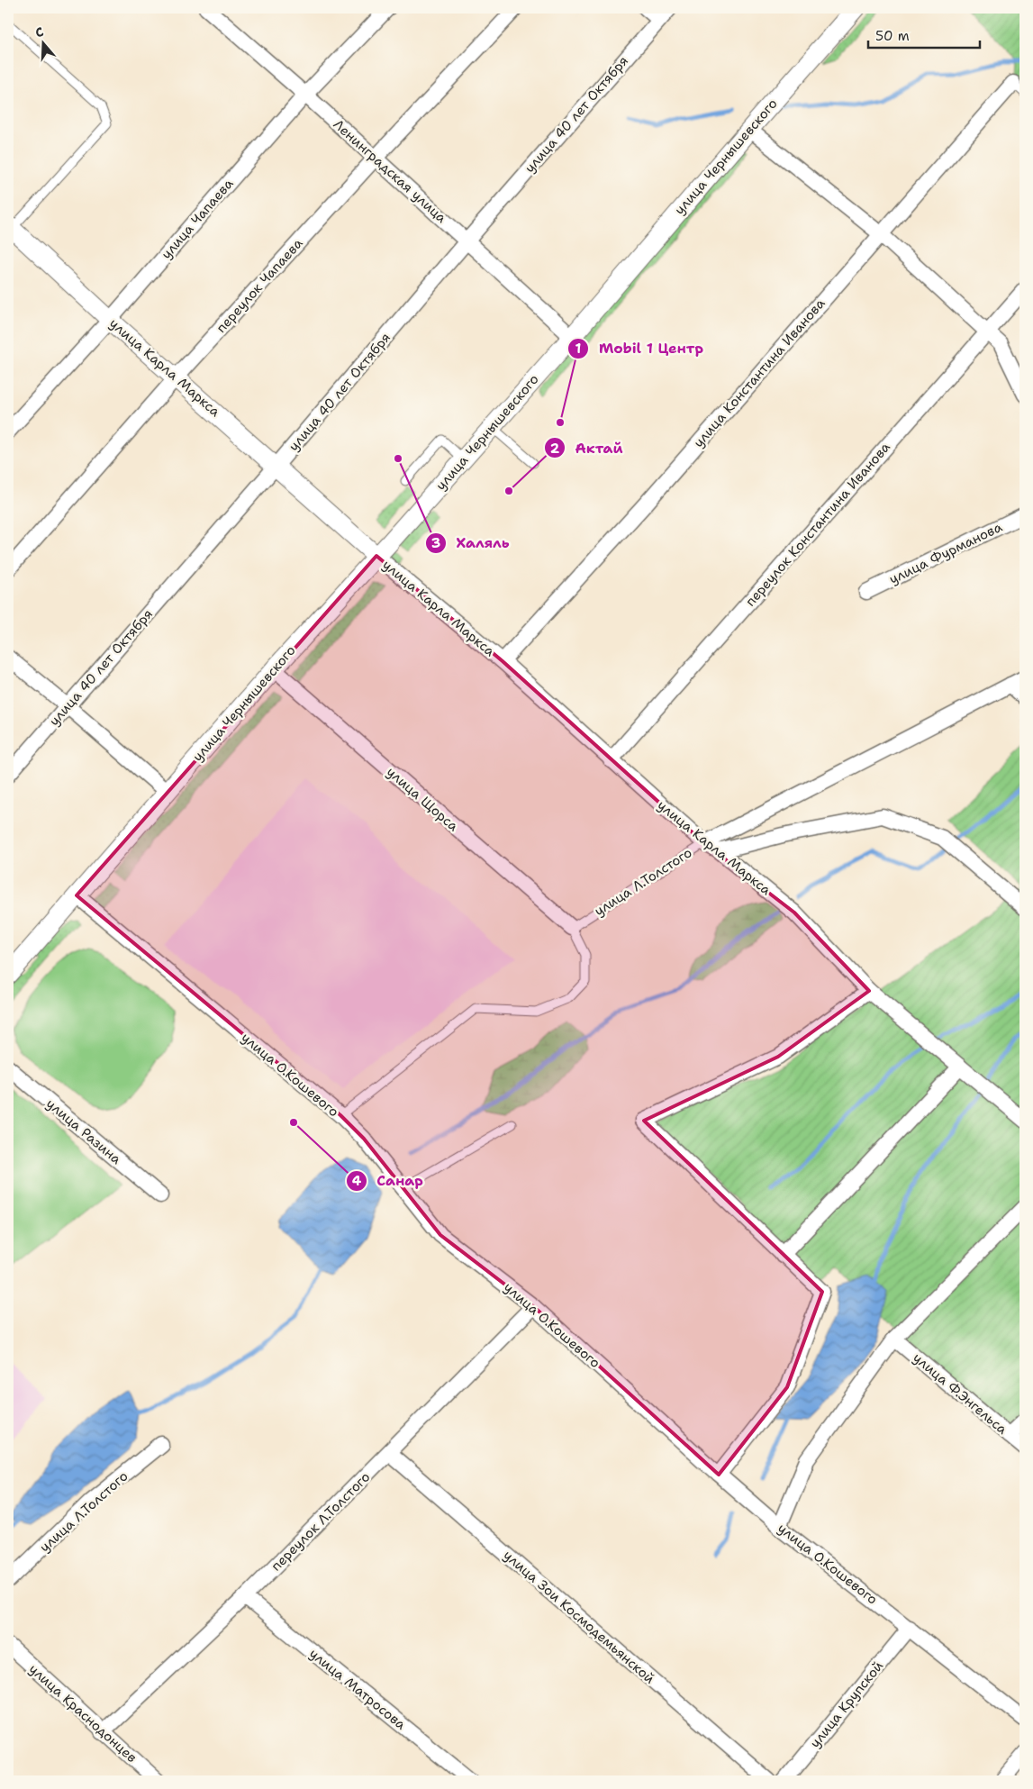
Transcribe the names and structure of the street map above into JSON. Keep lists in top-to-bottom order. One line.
{"streets":{"street":["улица 40 лет Октября","улица Чернышевского","Ленинградская улица","улица Чапаева","переулок Чапаева","улица Карла Маркса","улица Константина Иванова","переулок Константина Иванова","улица Фурманова","улица Щорса","улица Л.Толстого","улица О.Кошевого","улица Разина","улица Ф.Энгельса","переулок Л.Толстого","улица Зои Космодемьянской","улица Матросова","улица Крупской","улица Краснодонцев"]},"crossings":[["улица 40 лет Октября","Ленинградская улица"],["улица 40 лет Октября","улица Карла Маркса"],["улица Чернышевского","Ленинградская улица"],["улица Чернышевского","улица Карла Маркса"],["улица Чернышевского","улица Щорса"],["улица Чернышевского","улица О.Кошевого"],["Ленинградская улица","улица Чапаева"],["Ленинградская улица","переулок Чапаева"],["улица Чапаева","улица Карла Маркса"],["переулок Чапаева","улица Карла Маркса"],["улица Карла Маркса","улица Константина Иванова"],["улица Карла Маркса","переулок Константина Иванова"],["улица Карла Маркса","улица Л.Толстого"],["улица Щорса","улица Л.Толстого"],["улица О.Кошевого","переулок Л.Толстого"],["улица О.Кошевого","улица Крупской"],["переулок Л.Толстого","улица Зои Космодемьянской"],["переулок Л.Толстого","улица Матросова"],["переулок Л.Толстого","улица Краснодонцев"]],"places":["Mobil 1 Центр","Халяль","Актай","Санар"],"scale_bar":"50 m","north":"top"}
